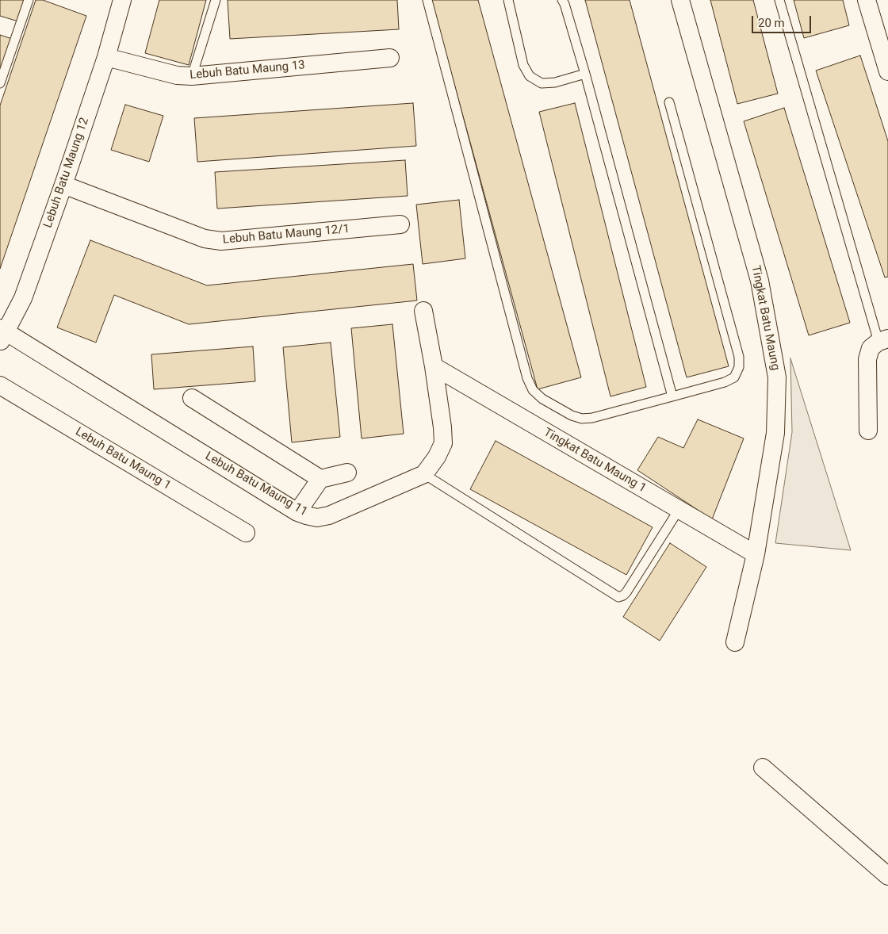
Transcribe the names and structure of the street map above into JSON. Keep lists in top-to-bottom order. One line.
{"streets":{"street":["Lebuh Batu Maung 13","Lebuh Batu Maung 12","Lebuh Batu Maung 12/1","Tingkat Batu Maung","Lebuh Batu Maung 1","Tingkat Batu Maung 1","Lebuh Batu Maung 11"]},"crossings":[["Lebuh Batu Maung 13","Lebuh Batu Maung 12"],["Lebuh Batu Maung 12","Lebuh Batu Maung 12/1"],["Lebuh Batu Maung 12","Lebuh Batu Maung 11"],["Tingkat Batu Maung","Tingkat Batu Maung 1"]],"scale_bar":"20 m"}
